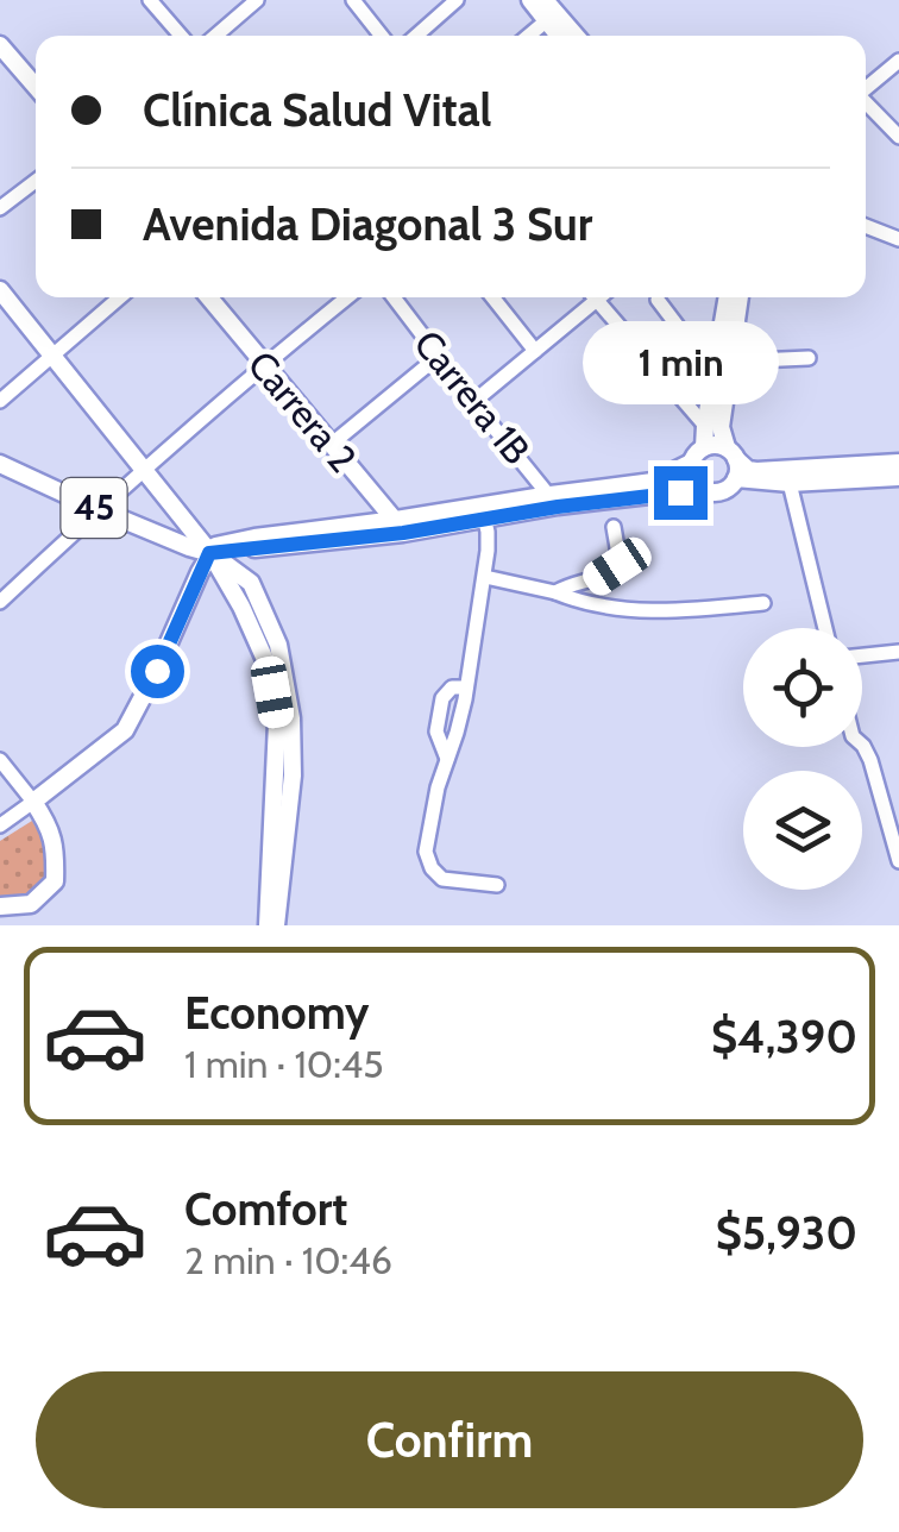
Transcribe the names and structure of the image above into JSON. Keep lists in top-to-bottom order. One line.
{"streets":{"main road":["Carrera 2","45"],"street":["Carrera 1B"]},"page":{"banner":["Clínica Salud Vital","Avenida Diagonal 3 Sur"],"bubble":"1 min","list":[{"name":"Economy","note":"1 min · 10:45","value":"$4,390"},{"name":"Comfort","note":"2 min · 10:46","value":"$5,930"}],"buttons":"Confirm"}}
